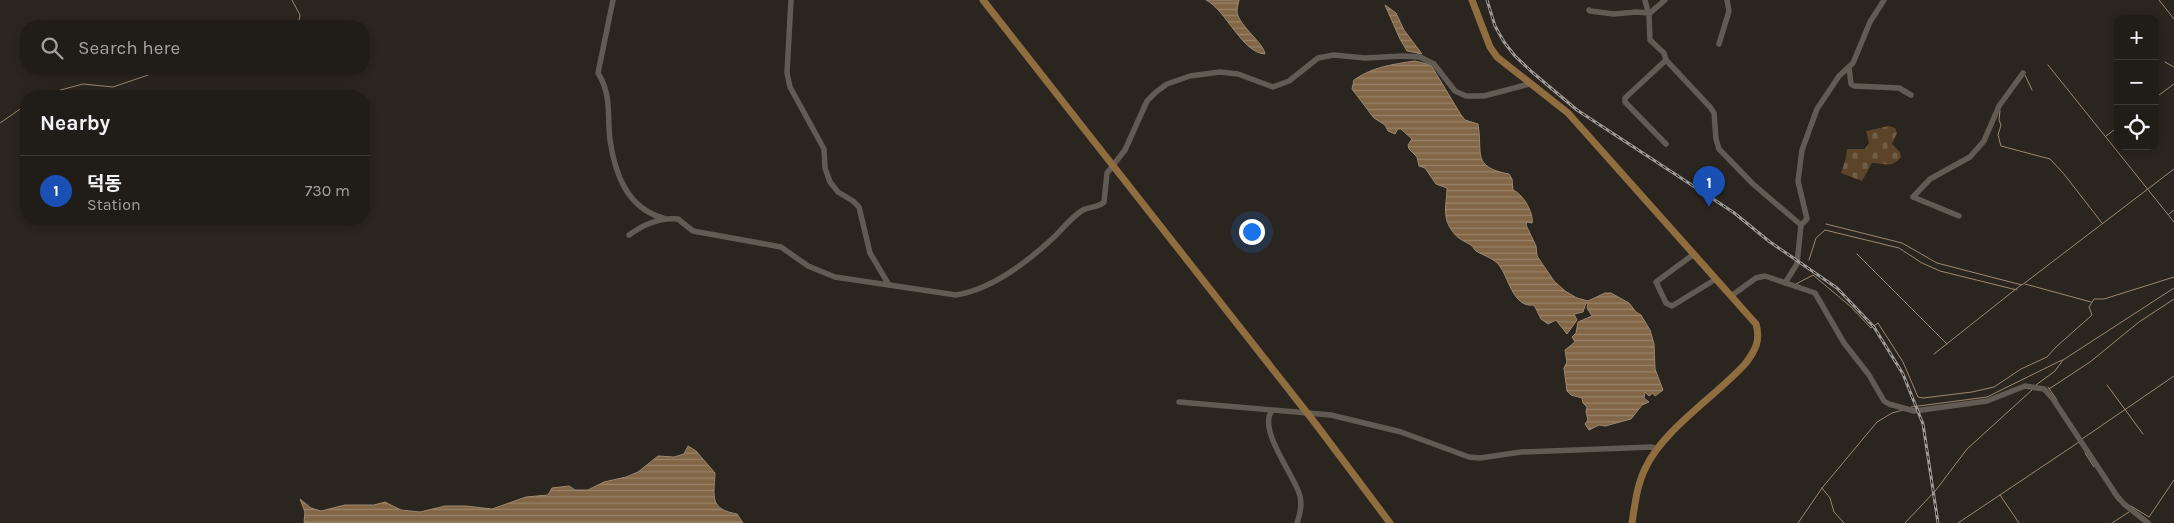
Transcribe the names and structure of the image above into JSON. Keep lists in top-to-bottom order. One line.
{"page":{"map_buttons":["+","−"],"search":"Search here","heading":"Nearby","list":[{"mark":"1","name":"덕동","note":"Station","value":"730 m"}],"pins":"1"}}
